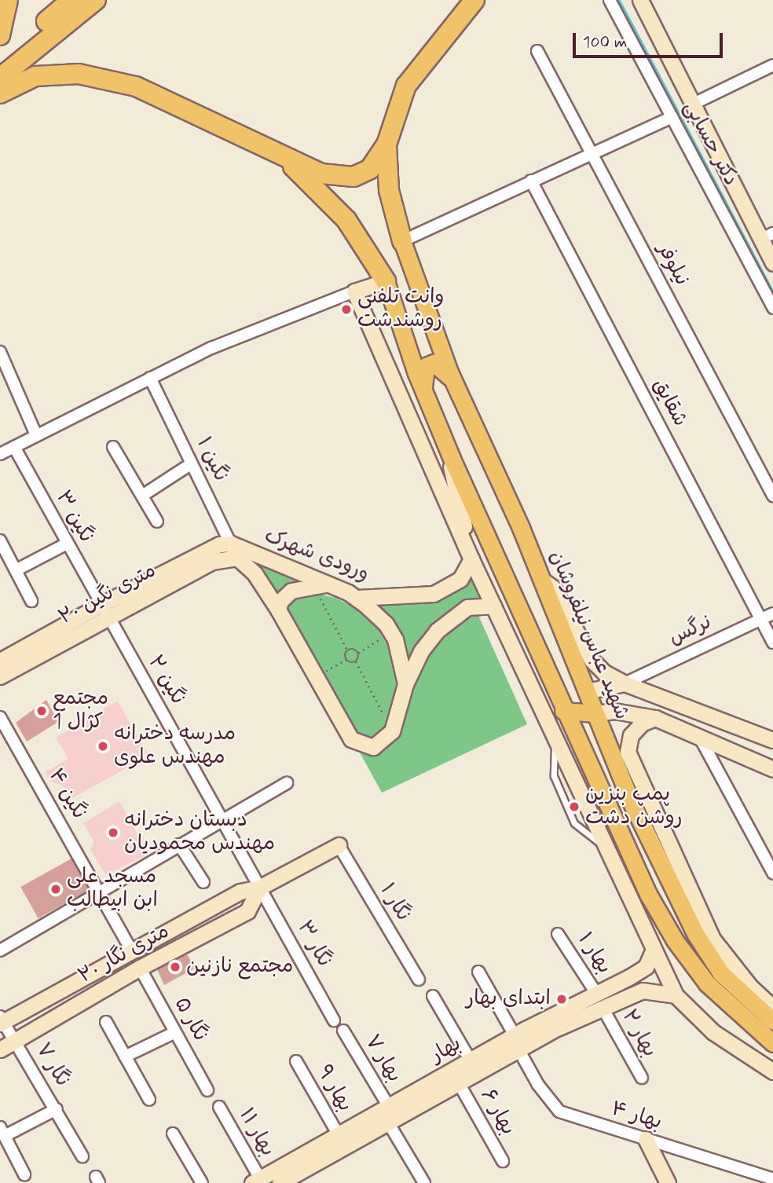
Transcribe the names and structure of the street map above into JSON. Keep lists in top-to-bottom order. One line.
{"streets":{"main road":["شهید عباس نیلفروشان"],"street":["دکتر حسابی","نیلوفر","شقایق","نگین ۱","نگین ۳","ورودی شهرک","۲۰ متری نگین","نرگس","نگین ۲","نگین ۴","نگار ۱","نگار ۳","بهار ۱","۲۰ متری نگار","نگار ۵","بهار ۲","بهار","بهار ۷","نگار ۷","بهار ۹","بهار ۶","بهار ۴","بهار ۱۱"]},"crossings":[["شقایق","نرگس"],["نگین ۱","ورودی شهرک"],["نگین ۱","۲۰ متری نگین"],["نگین ۳","۲۰ متری نگین"],["نگین ۳","نگین ۲"],["ورودی شهرک","۲۰ متری نگین"],["۲۰ متری نگین","نگین ۲"],["نگین ۲","نگار ۳"],["نگین ۲","۲۰ متری نگار"],["نگین ۴","۲۰ متری نگار"],["نگار ۱","۲۰ متری نگار"],["نگار ۳","۲۰ متری نگار"],["بهار ۱","بهار ۲"],["بهار ۱","بهار"],["۲۰ متری نگار","نگار ۵"],["۲۰ متری نگار","نگار ۷"],["بهار ۲","بهار"],["بهار","بهار ۷"],["بهار","بهار ۹"],["بهار","بهار ۶"],["بهار","بهار ۴"],["بهار","بهار ۱۱"]],"places":["وانت تلفنی روشندشت","مجتمع کژال 1","مدرسه دخترانه مهندس علوی","پمپ بنزین روشن دشت","دبستان دخترانه مهندس محمودیان","مسجد علی ابن ابیطالب","مجتمع نازنین","ابتدای بهار"],"scale_bar":"100 m"}
